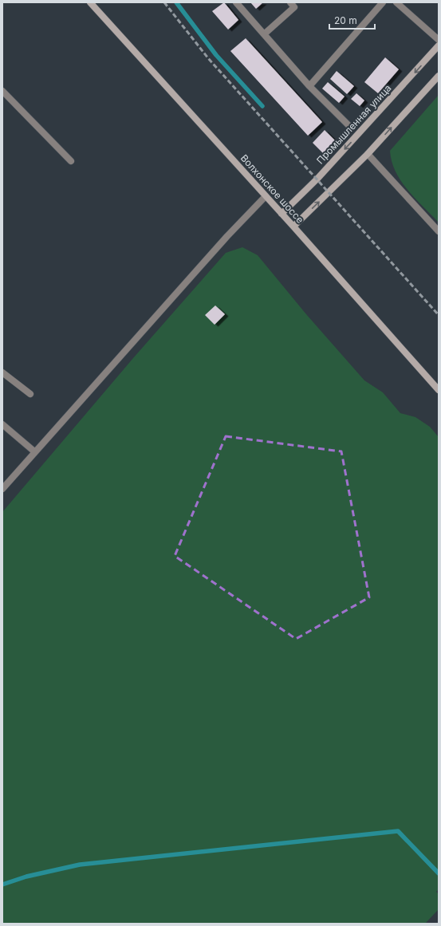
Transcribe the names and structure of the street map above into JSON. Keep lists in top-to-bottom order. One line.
{"streets":{"main road":["Промышленная улица","Волхонское шоссе"]},"crossings":[["Промышленная улица","Волхонское шоссе"]],"scale_bar":"20 m"}
